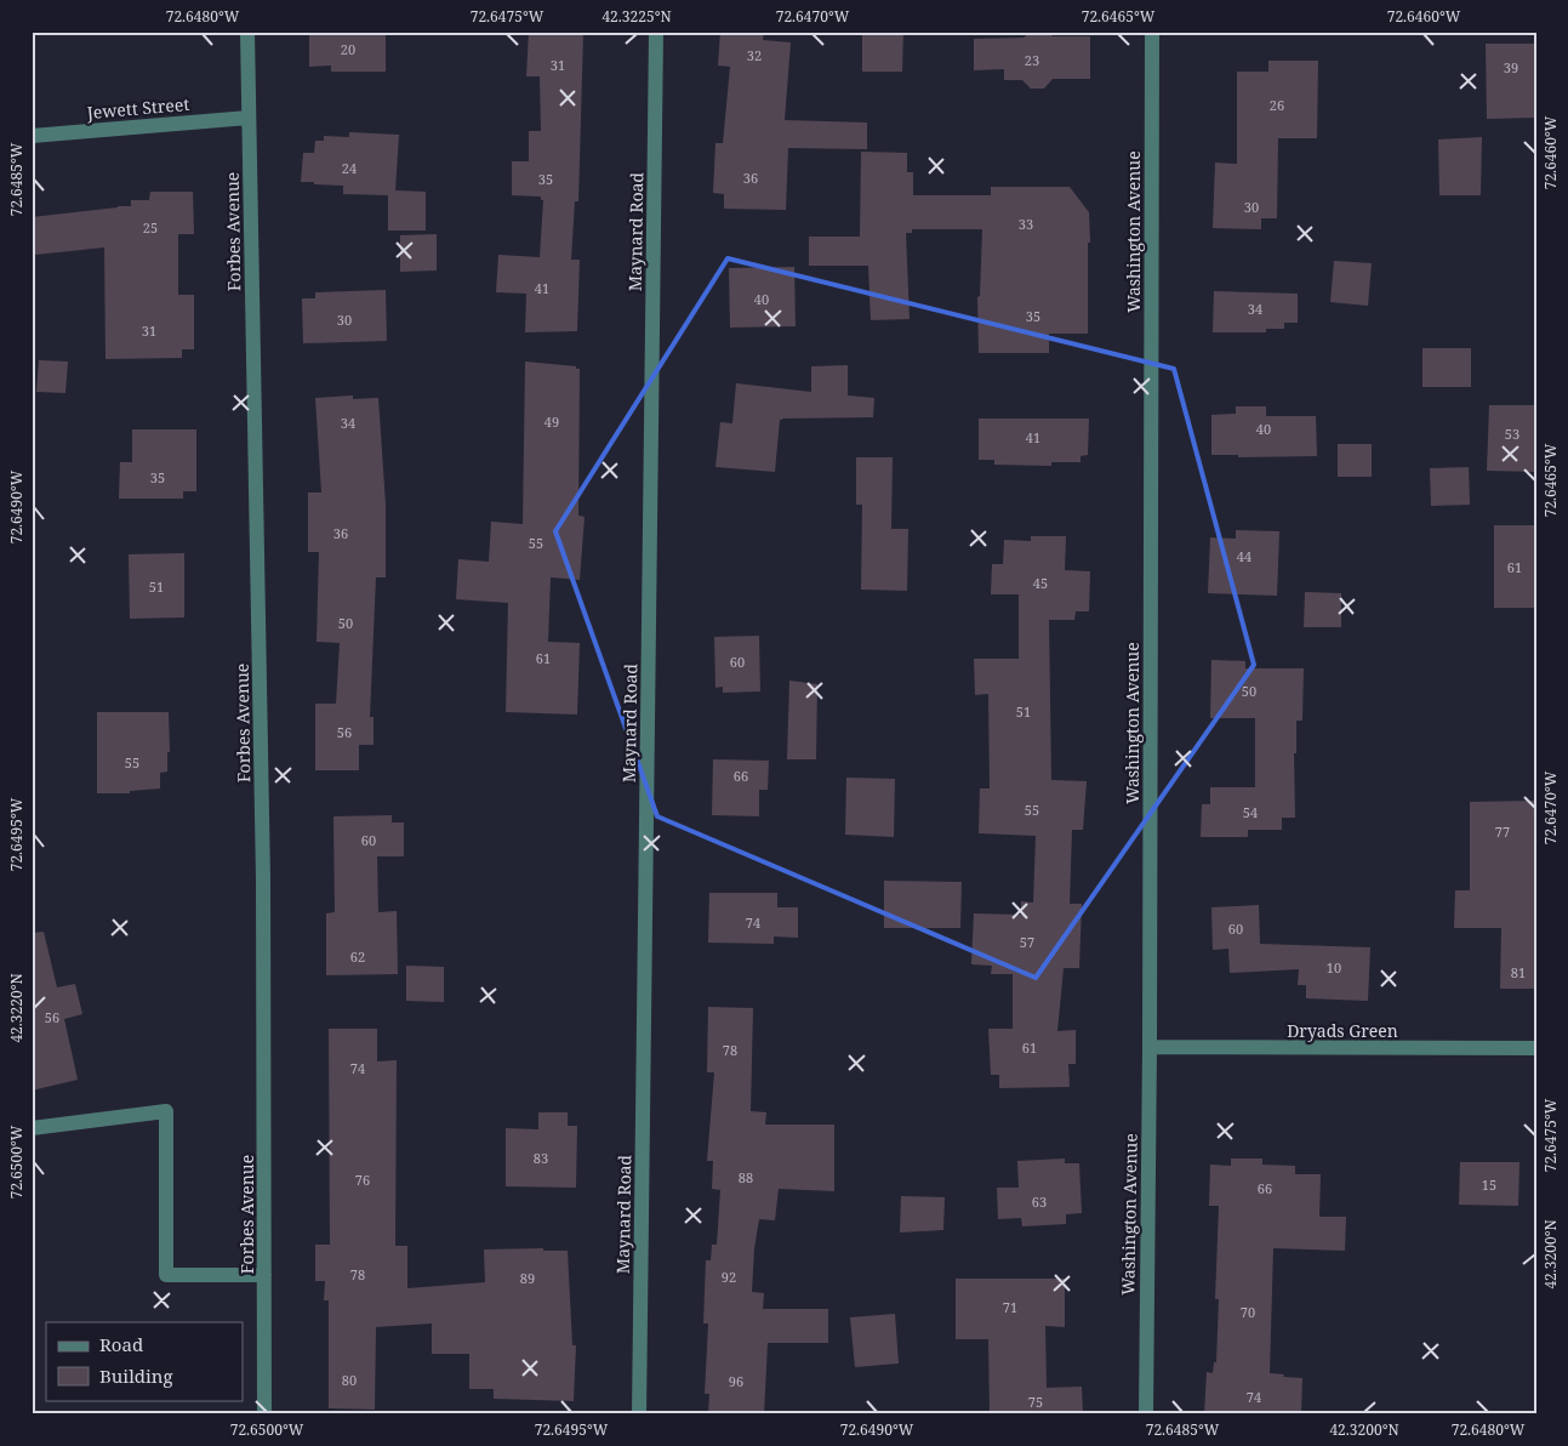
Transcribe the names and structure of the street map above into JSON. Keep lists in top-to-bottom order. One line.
{"streets":{"street":["Jewett Street","Forbes Avenue","Maynard Road","Washington Avenue","Dryads Green"]},"crossings":[["Jewett Street","Forbes Avenue"],["Washington Avenue","Dryads Green"]],"house_numbers":["20","32","23","31","39","26","24","36","35","30","33","25","41","40","34","35","30","31","49","34","40","53","41","35","36","55","44","61","45","51","50","61","60","50","51","56","55","66","55","54","77","60","74","60","57","62","10","81","56","61","78","74","83","88","76","15","66","63","78","92","89","71","70","80","96","74","75"],"legend":["Road","Building"],"coordinates":["72.6480°W","72.6475°W","42.3225°N","72.6470°W","72.6465°W","72.6460°W","72.6485°W","72.6490°W","72.6495°W","42.3220°N","72.6500°W","42.3200°N"]}
